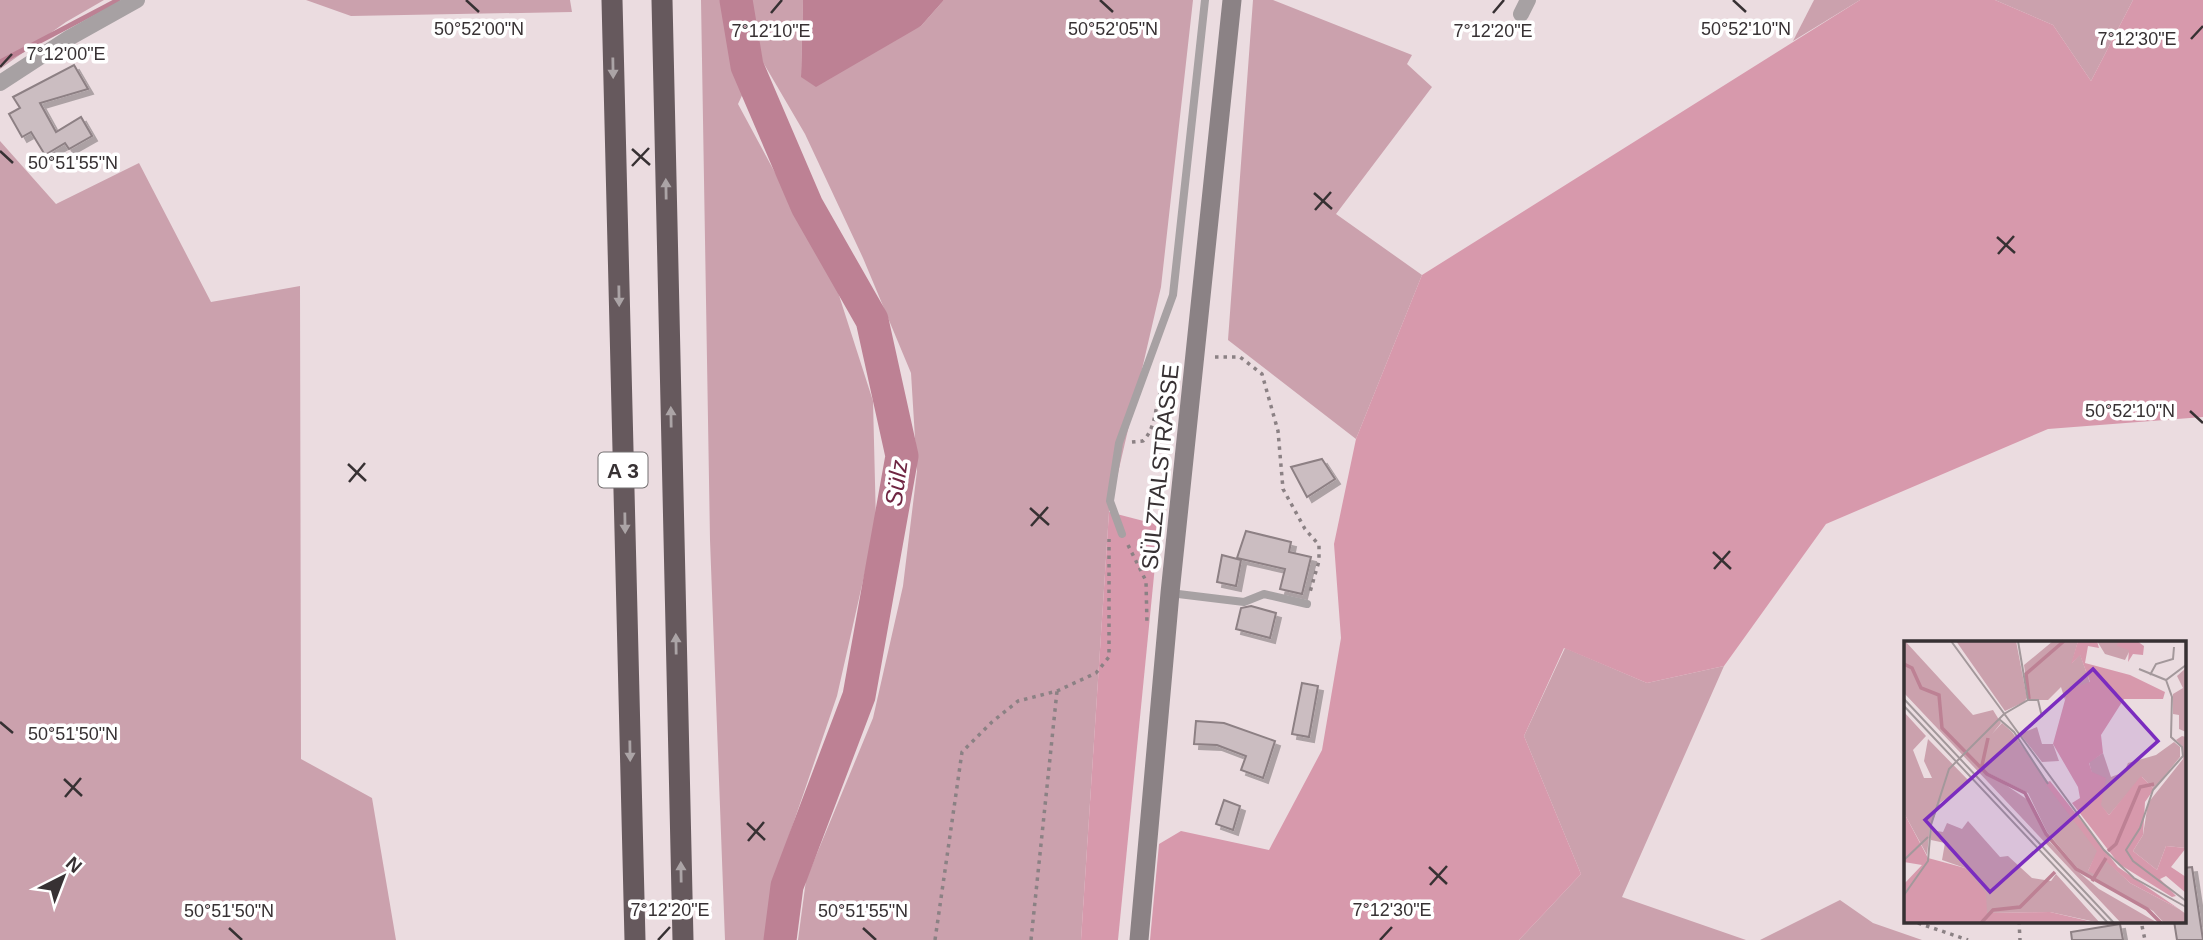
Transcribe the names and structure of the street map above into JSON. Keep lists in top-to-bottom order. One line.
{"streets":{"highway":["A 3"],"main road":["SÜLZTALSTRASSE"]},"water":["Sülz"],"north":"top right","coordinates":["50°52'00\"N","50°52'05\"N","50°52'10\"N","7°12'10\"E","7°12'20\"E","7°12'30\"E","7°12'00\"E","50°51'55\"N","50°51'50\"N"]}
